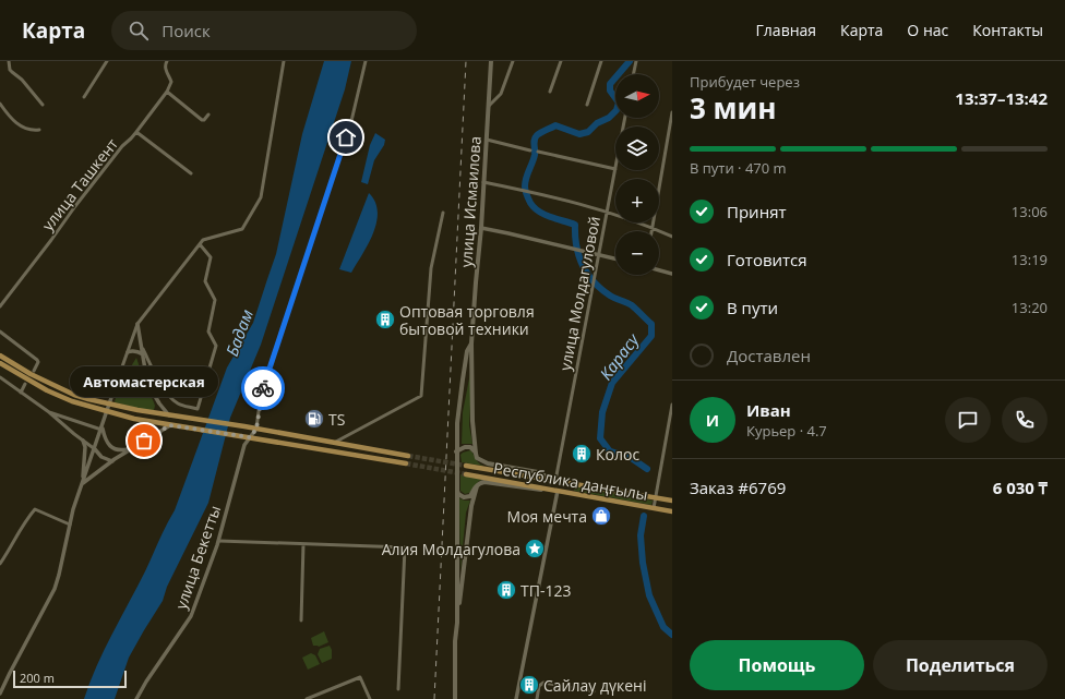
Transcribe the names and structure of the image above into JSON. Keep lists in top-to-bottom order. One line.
{"streets":{"main road":["улица Исмаилова","Республика даңғылы"],"street":["улица Ташкент","улица Молдагуловой","улица Бекетты"]},"crossings":[["улица Молдагуловой","Республика даңғылы"]],"water":["Бадам","Карасу"],"places":{"building":["Оптовая торговля бытовой техники","Колос","ТП-123","Сайлау дүкені"],"fuel station":["TS"],"other":["Автомастерская"],"shop":["Моя мечта"],"place":["Алия Молдагулова"]},"scale_bar":"200 m","north":"right","page":{"header":"Карта","search":"Поиск","nav":["Главная","Карта","О нас","Контакты"],"heading":["3 мин","Прибудет через","13:37–13:42"],"panel":["Иван","Курьер · 4.7","Заказ #6769","6 030 ₸"],"map_buttons":["+","−"],"bar":"В пути · 470 m","list":[["Принят","13:06"],["Готовится","13:19"],["В пути","13:20"],"Доставлен"],"bubble":"Автомастерская","round":"И","buttons":["Помощь","Поделиться"],"scale":"200 m"}}
